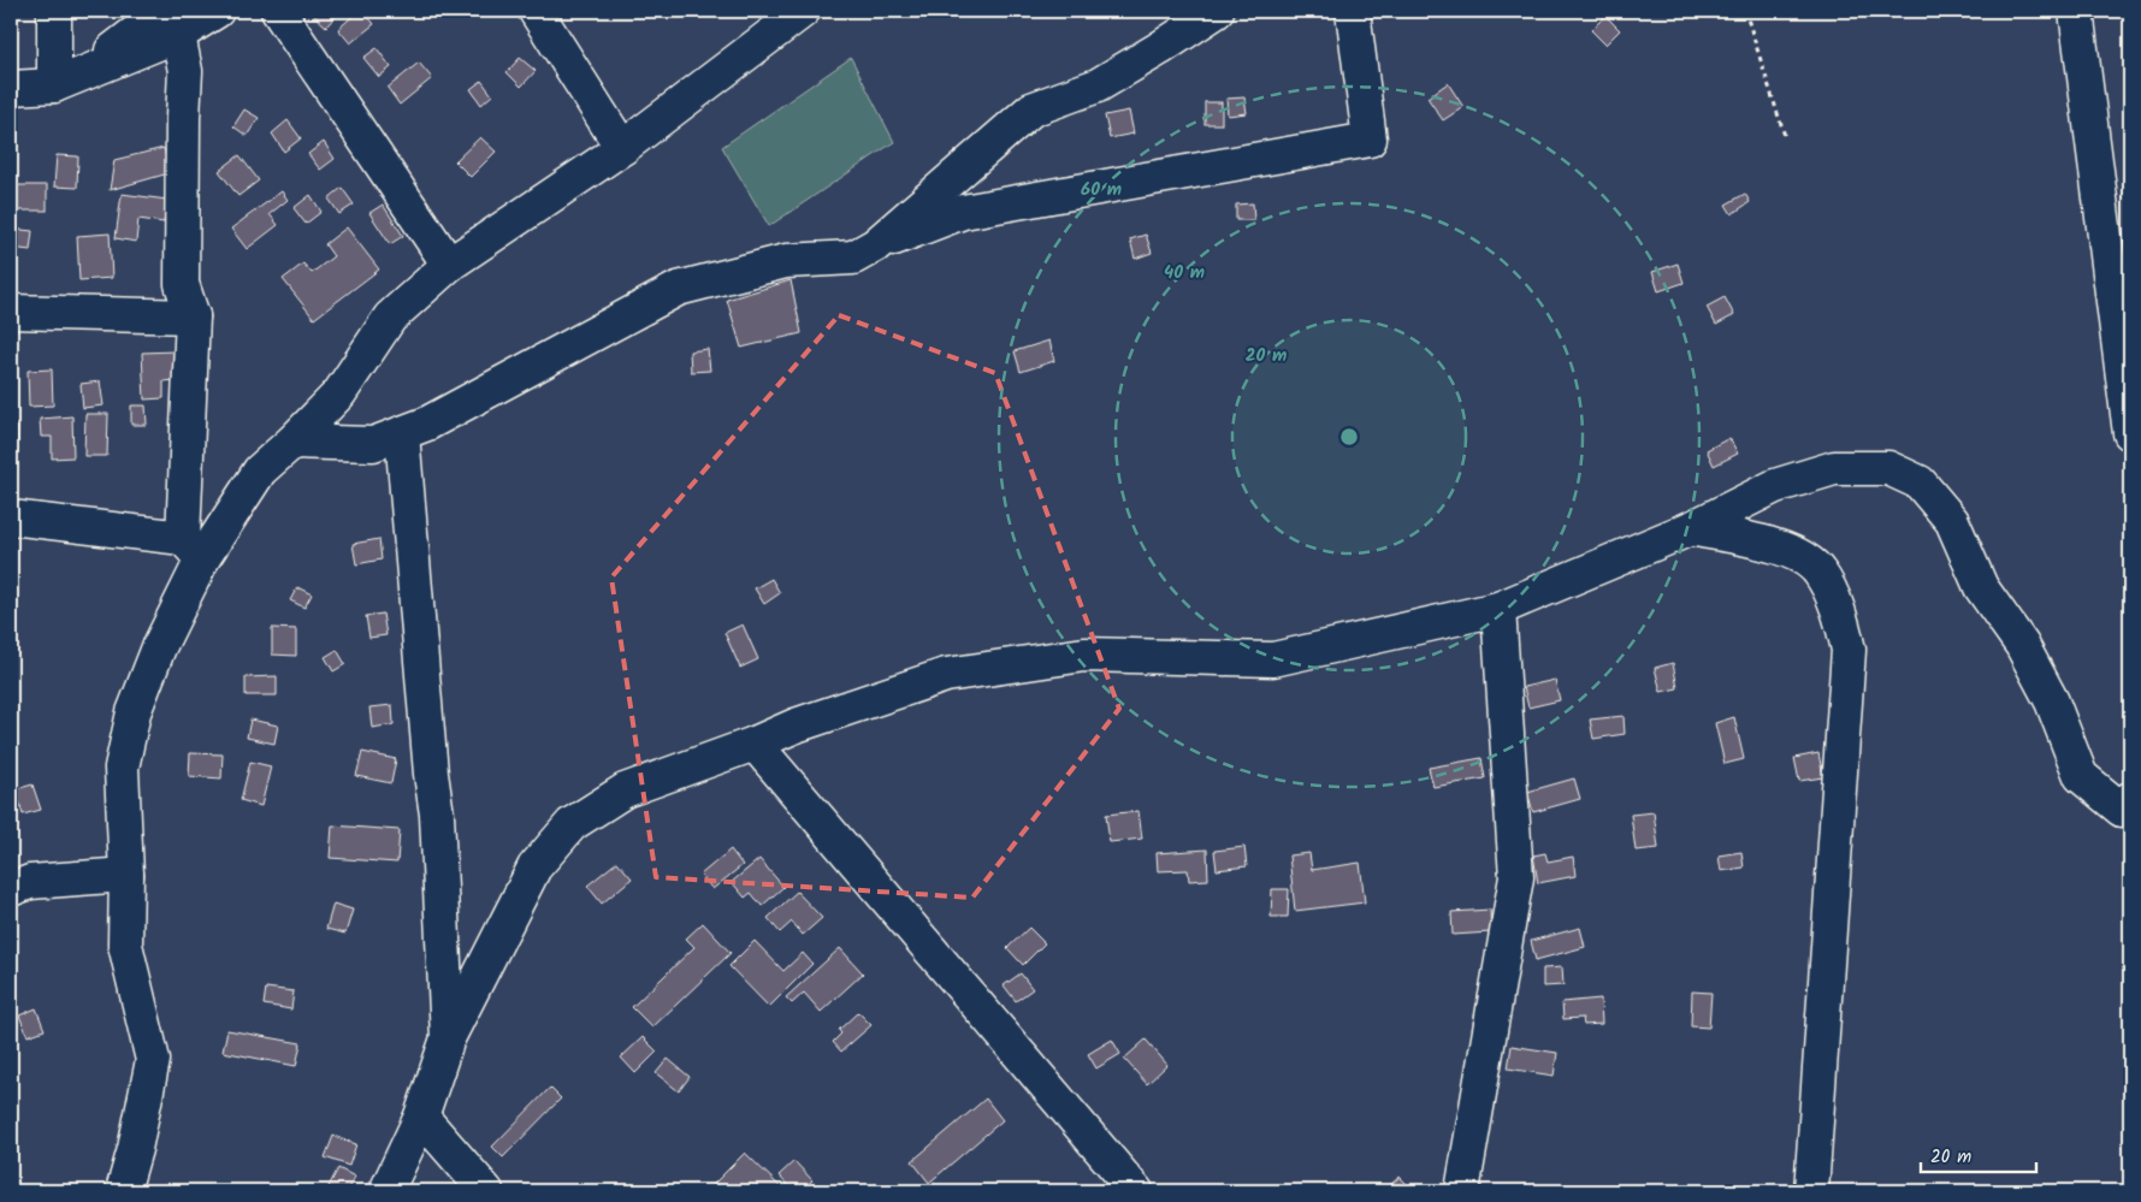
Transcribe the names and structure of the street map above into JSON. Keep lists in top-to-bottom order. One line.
{"scale_bar":"20 m","rings":["60 m","40 m","20 m"]}
